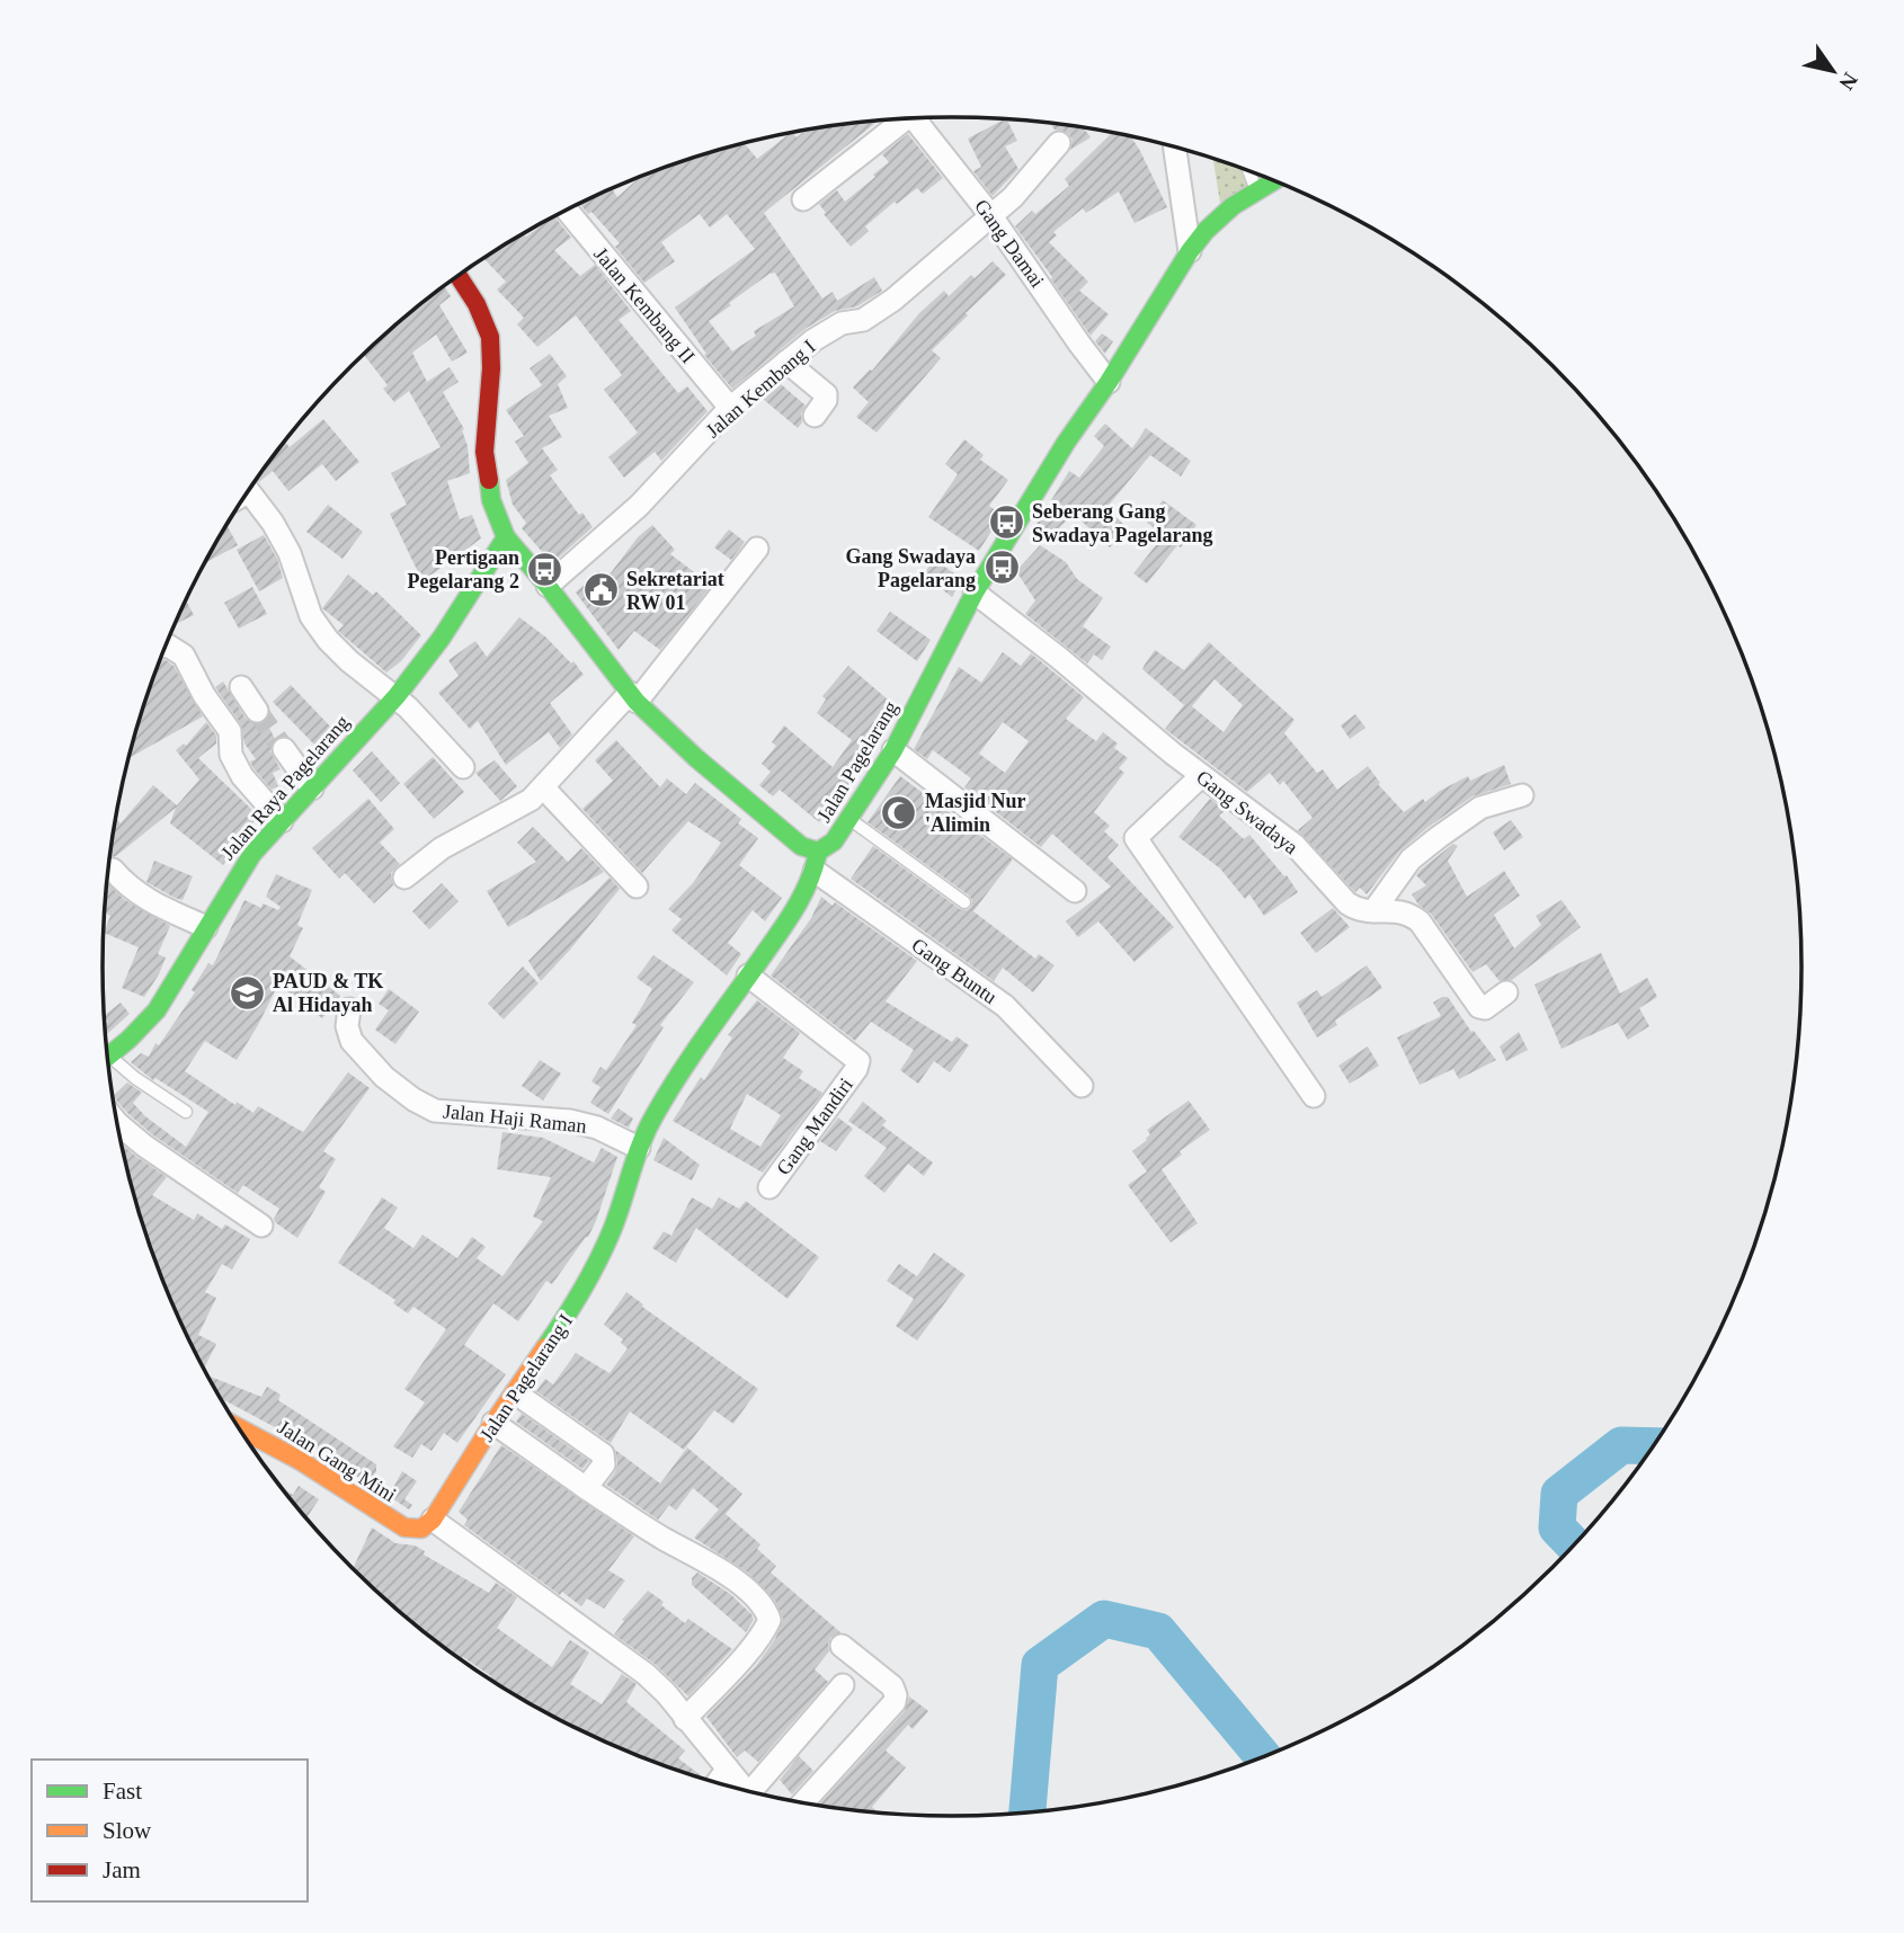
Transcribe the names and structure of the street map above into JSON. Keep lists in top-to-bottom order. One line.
{"streets":{"street":["Gang Damai","Jalan Kembang II","Jalan Kembang I","Jalan Pagelarang","Jalan Raya Pagelarang","Gang Swadaya","Gang Buntu","Jalan Haji Raman","Gang Mandiri","Jalan Pagelarang I","Jalan Gang Mini"]},"crossings":[["Gang Damai","Jalan Kembang I"],["Gang Damai","Jalan Pagelarang"],["Jalan Kembang II","Jalan Kembang I"],["Jalan Kembang I","Jalan Pagelarang"],["Jalan Pagelarang","Jalan Raya Pagelarang"],["Jalan Pagelarang","Gang Swadaya"],["Jalan Pagelarang","Gang Buntu"],["Jalan Pagelarang","Jalan Pagelarang I"],["Gang Buntu","Jalan Pagelarang I"],["Jalan Haji Raman","Jalan Pagelarang I"],["Gang Mandiri","Jalan Pagelarang I"],["Jalan Pagelarang I","Jalan Gang Mini"]],"places":{"bus stop":["Seberang Gang Swadaya Pagelarang","Gang Swadaya Pagelarang","Pertigaan Pegelarang 2"],"public building":["Sekretariat RW 01"],"mosque":["Masjid Nur 'Alimin"],"school or university":["PAUD & TK Al Hidayah"]},"legend":["Fast","Slow","Jam"],"north":"bottom right"}
